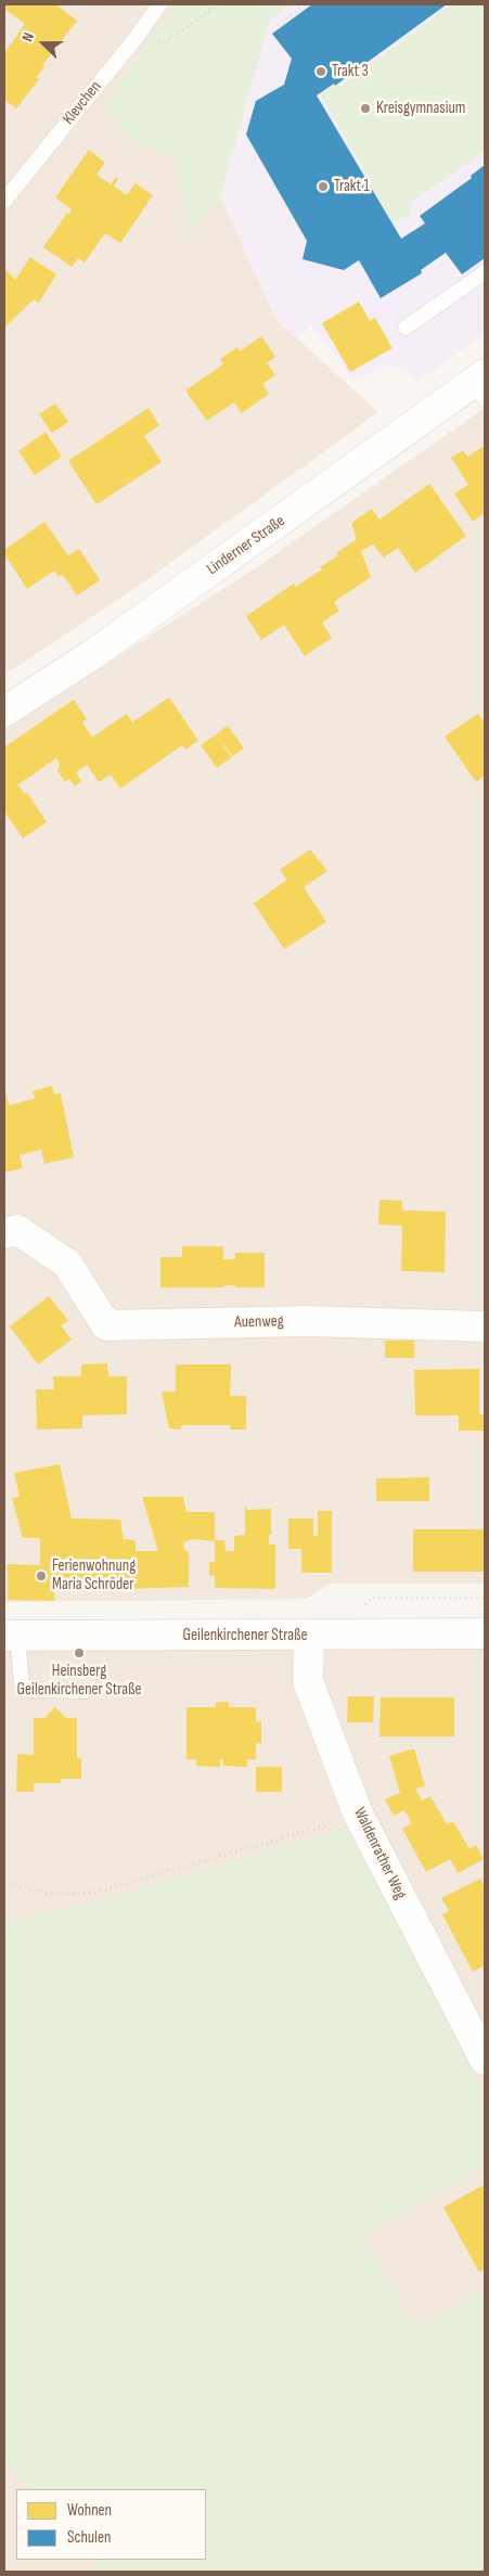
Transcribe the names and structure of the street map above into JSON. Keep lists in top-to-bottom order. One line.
{"streets":{"street":["Linderner Straße","Auenweg","Geilenkirchener Straße","Waldenrather Weg"],"lane":["Klevchen"]},"crossings":[["Geilenkirchener Straße","Waldenrather Weg"]],"places":["Trakt 3","Kreisgymnasium","Trakt 1","Ferienwohnung Maria Schröder","Heinsberg Geilenkirchener Straße"],"legend":["Wohnen","Schulen"],"north":"left"}
